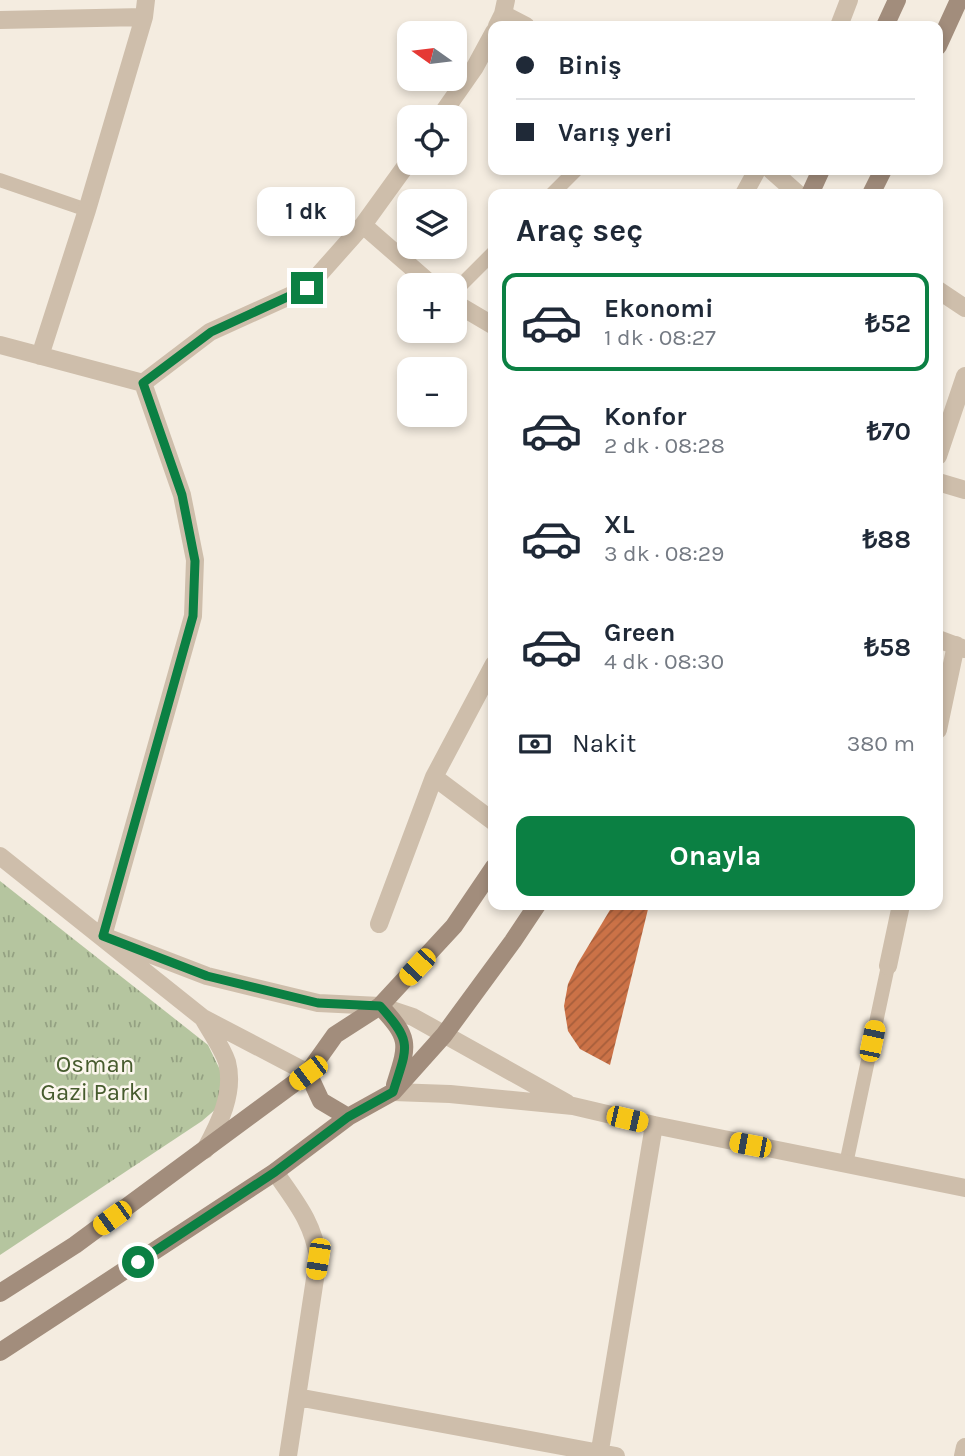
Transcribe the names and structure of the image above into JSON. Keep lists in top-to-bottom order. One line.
{"parks":["Osman Gazi Parkı"],"north":"left","page":{"map_buttons":["+","−"],"banner":["Biniş","Varış yeri"],"bubble":"1 dk","heading":"Araç seç","list":[{"name":"Ekonomi","note":"1 dk · 08:27","value":"₺52"},{"name":"Konfor","note":"2 dk · 08:28","value":"₺70"},{"name":"XL","note":"3 dk · 08:29","value":"₺88"},{"name":"Green","note":"4 dk · 08:30","value":"₺58"}],"pay":["Nakit","380 m"],"buttons":"Onayla"}}
